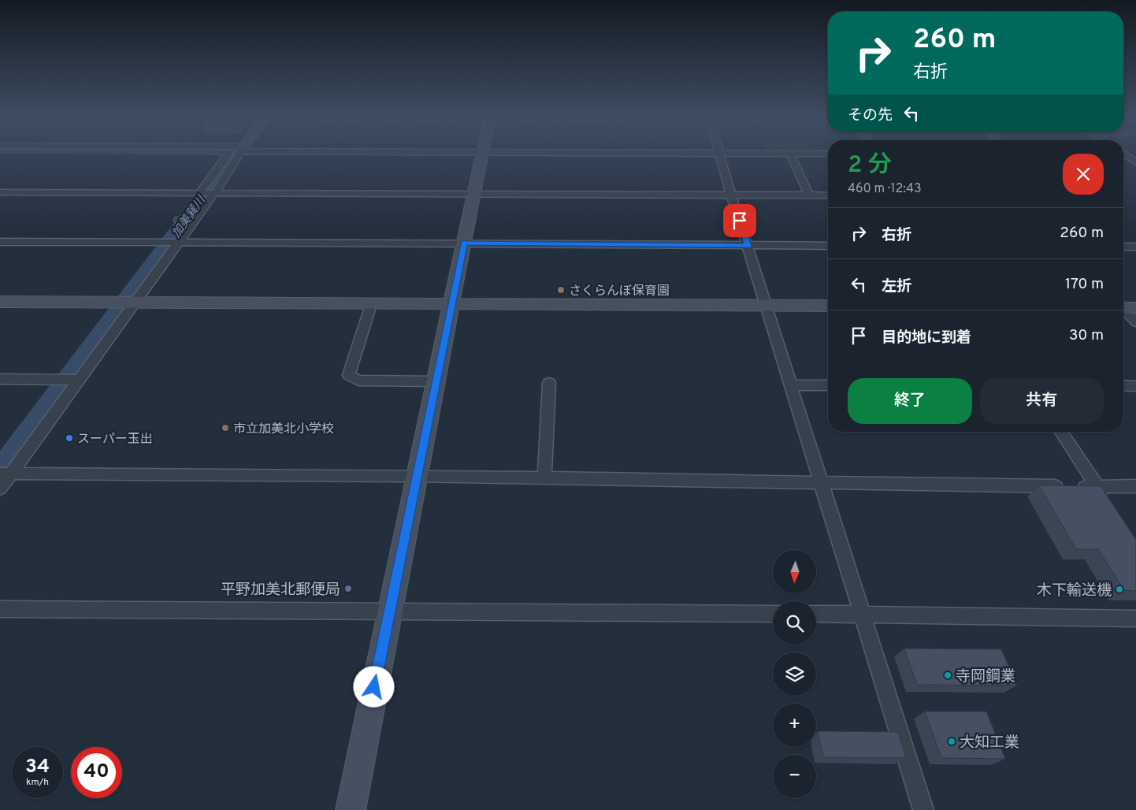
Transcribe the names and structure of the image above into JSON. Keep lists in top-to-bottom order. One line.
{"water":["加美巽川"],"places":["さくらんぼ保育園","市立加美北小学校","スーパー玉出","平野加美北郵便局","木下輸送機","寺岡鋼業","大知工業"],"north":"bottom","page":{"turn":["260 m","右折"],"then":"その先","heading":["2 分","460 m · 12:43"],"list":[{"name":"右折","value":"260 m"},{"name":"左折","value":"170 m"},{"name":"目的地に到着","value":"30 m"}],"buttons":["終了","共有"],"map_buttons":["+","−"],"speed":"34 km/h","limit":"40"}}
